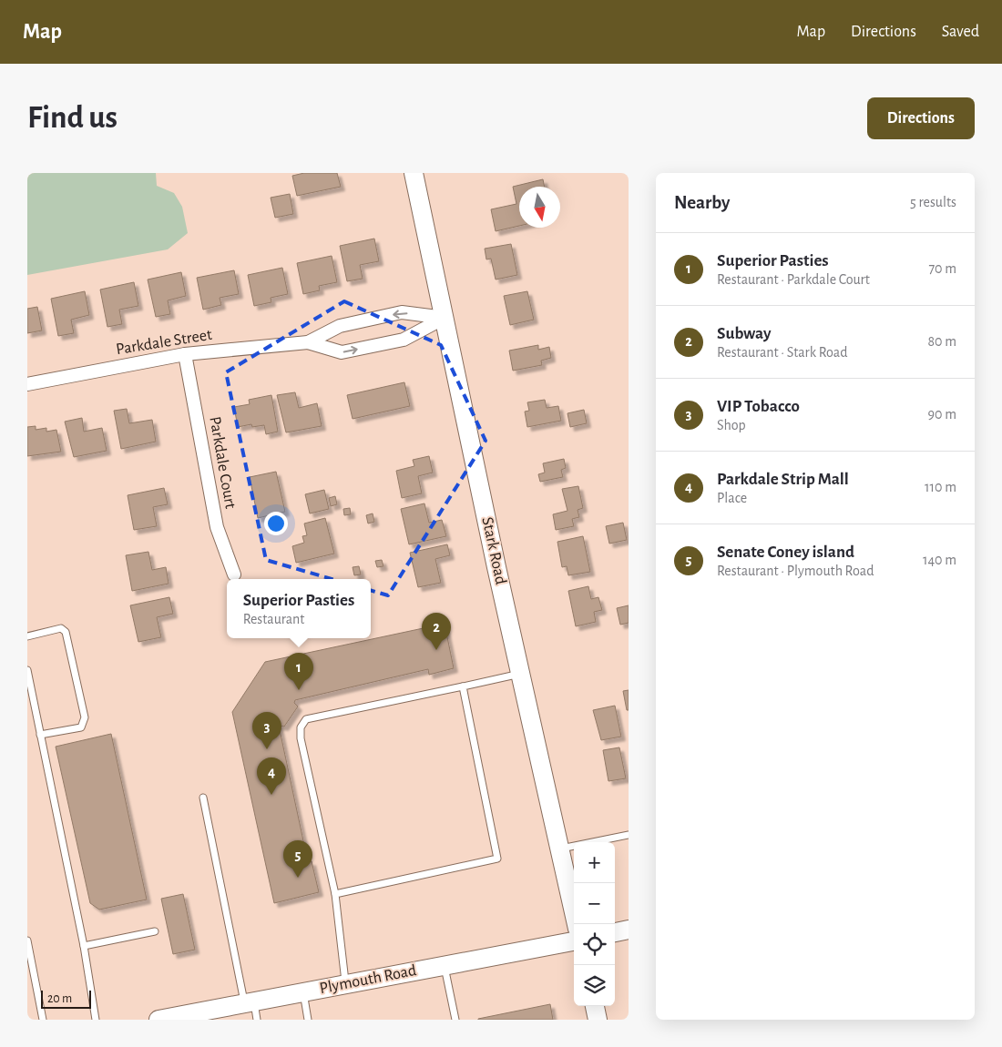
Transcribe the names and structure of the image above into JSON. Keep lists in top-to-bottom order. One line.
{"streets":{"street":["Parkdale Street","Parkdale Court","Stark Road","Plymouth Road"]},"crossings":[["Parkdale Street","Parkdale Court"],["Parkdale Street","Stark Road"]],"scale_bar":"20 m","north":"bottom","page":{"header":"Map","nav":["Map","Directions","Saved"],"buttons":"Directions","title":"Find us","heading":["Nearby","5 results"],"list":[{"mark":"1","name":"Superior Pasties","note":"Restaurant · Parkdale Court","value":"70 m"},{"mark":"2","name":"Subway","note":"Restaurant · Stark Road","value":"80 m"},{"mark":"3","name":"VIP Tobacco","note":"Shop","value":"90 m"},{"mark":"4","name":"Parkdale Strip Mall","note":"Place","value":"110 m"},{"mark":"5","name":"Senate Coney island","note":"Restaurant · Plymouth Road","value":"140 m"}],"popup":["Superior Pasties","Restaurant"],"pins":["2","1","3","4","5"],"map_buttons":["+","−"],"scale":"20 m"}}
